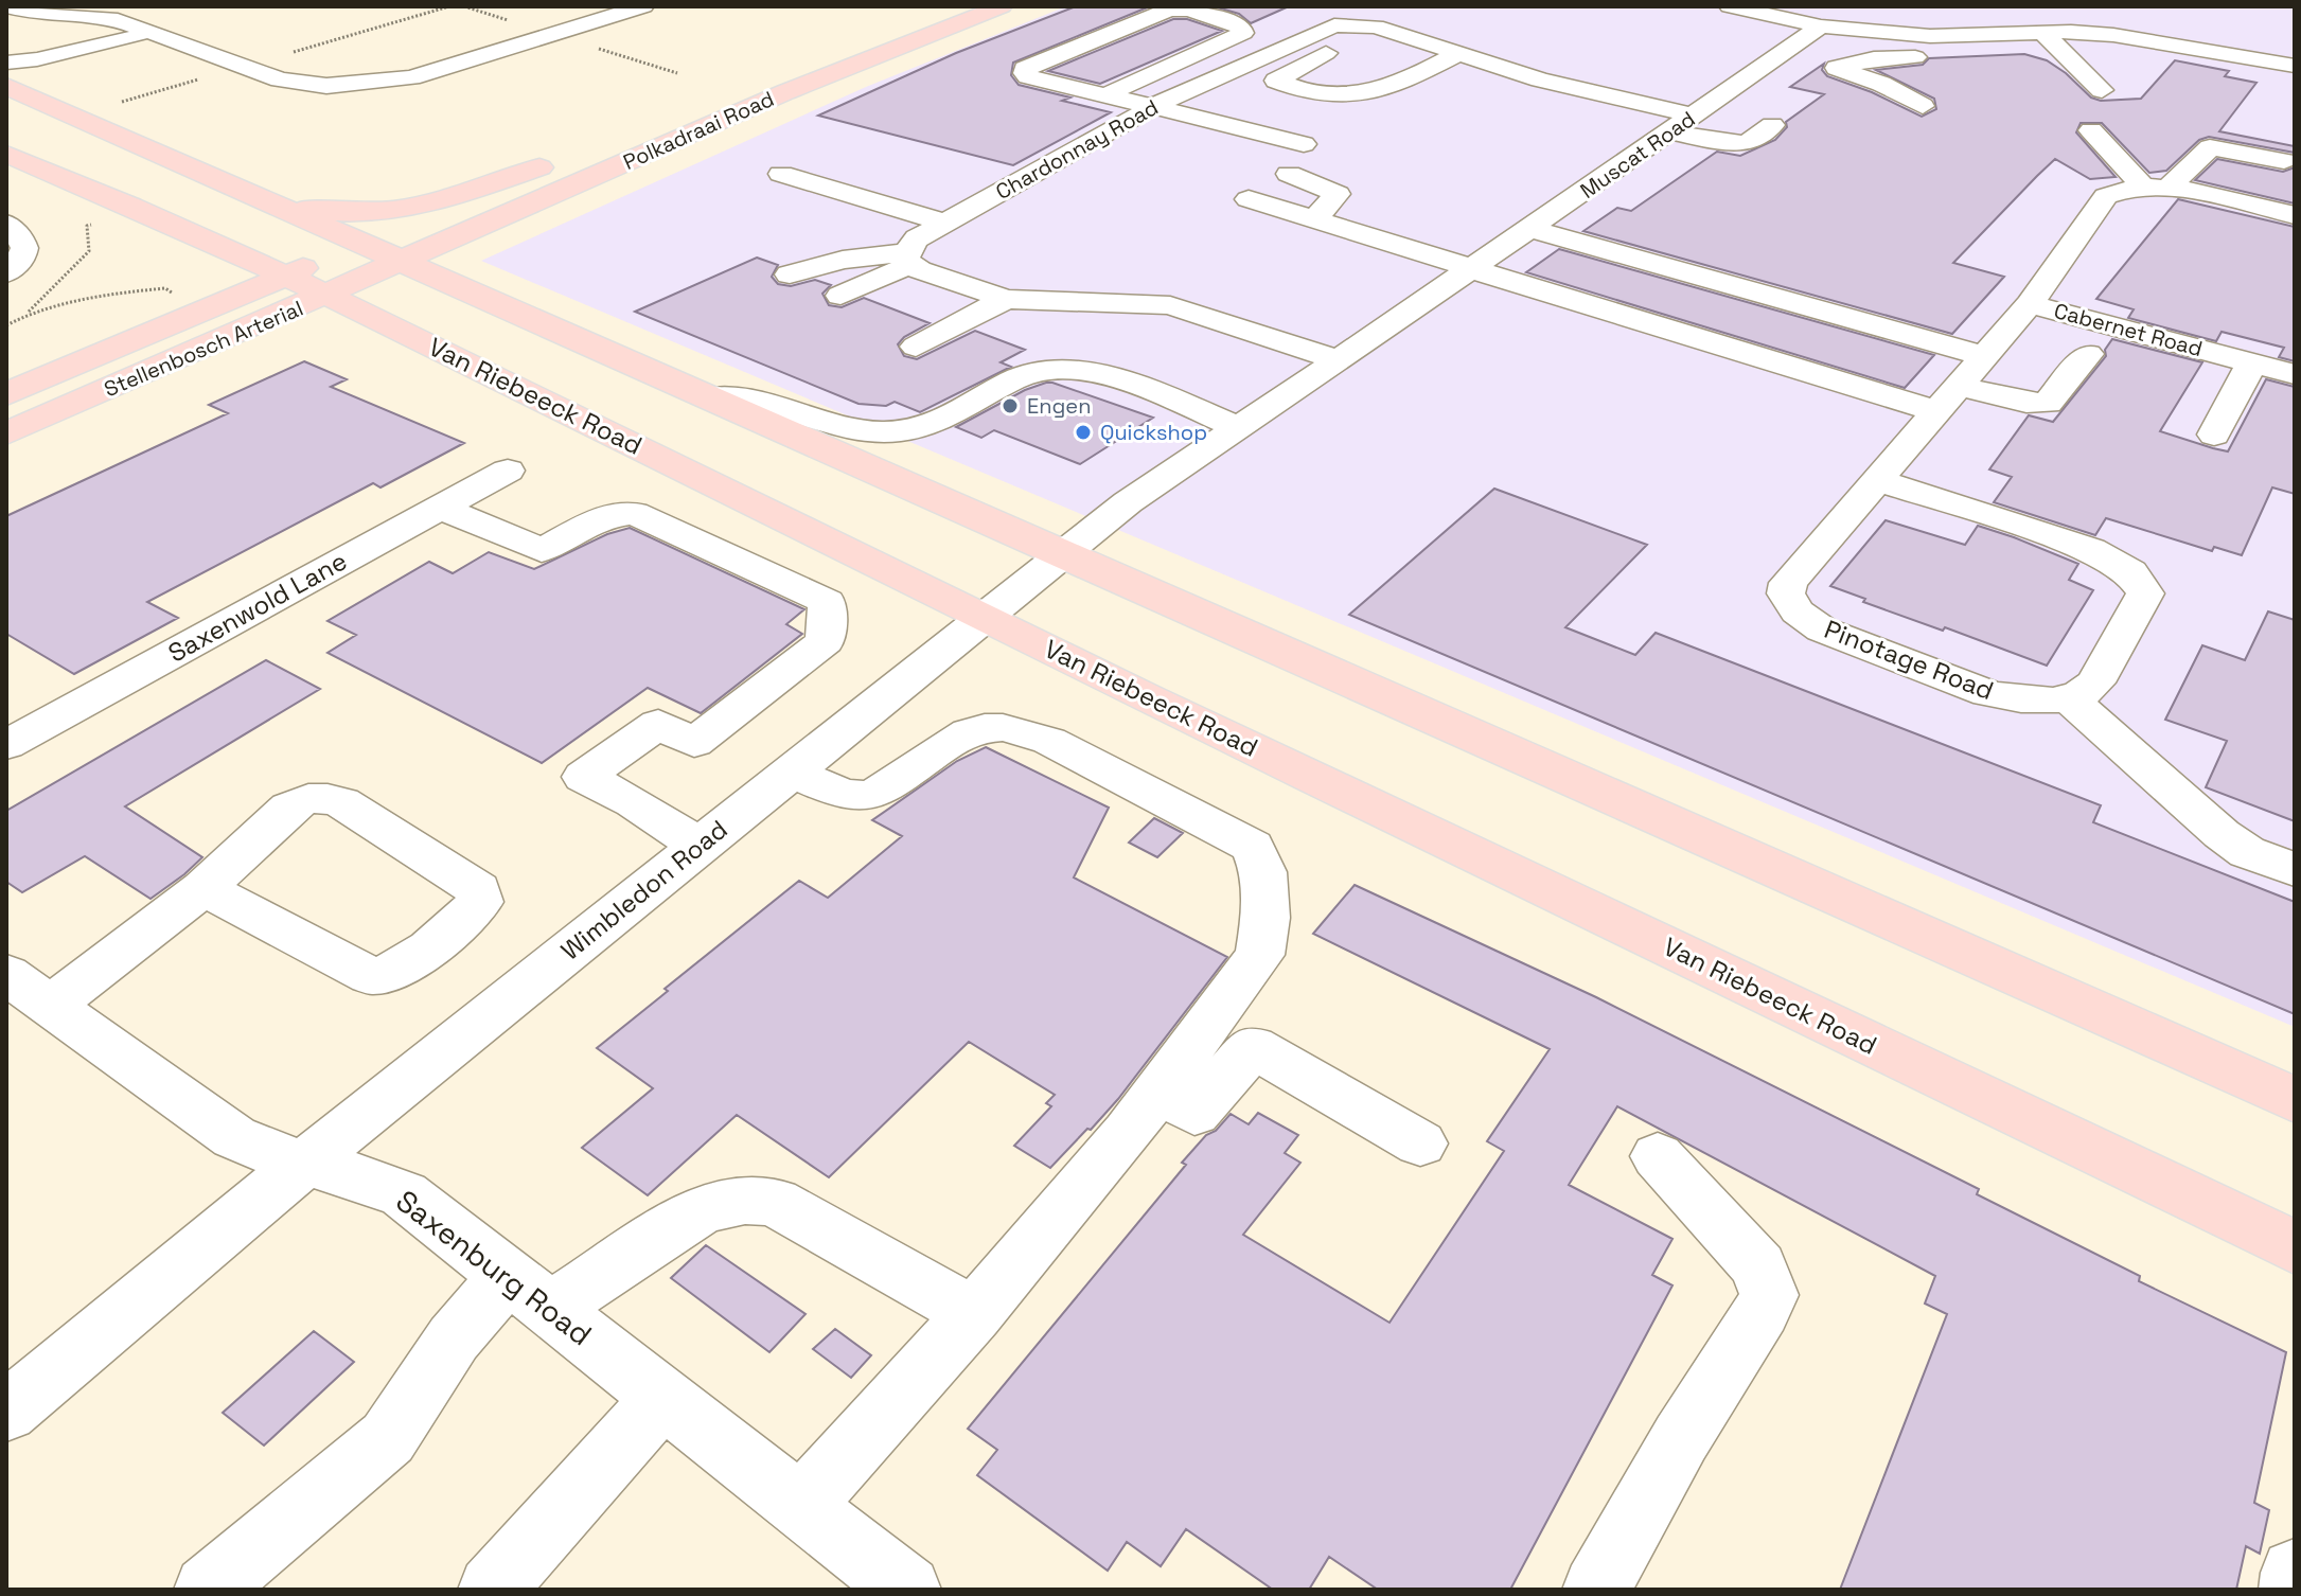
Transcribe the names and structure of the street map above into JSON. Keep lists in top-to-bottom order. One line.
{"streets":{"main road":["Polkadraai Road","Stellenbosch Arterial","Van Riebeeck Road"],"street":["Chardonnay Road","Muscat Road","Cabernet Road","Saxenwold Lane","Pinotage Road","Wimbledon Road","Saxenburg Road"]},"crossings":[["Polkadraai Road","Stellenbosch Arterial"],["Chardonnay Road","Muscat Road"],["Muscat Road","Van Riebeeck Road"],["Muscat Road","Wimbledon Road"],["Cabernet Road","Pinotage Road"],["Stellenbosch Arterial","Van Riebeeck Road"],["Van Riebeeck Road","Wimbledon Road"],["Wimbledon Road","Saxenburg Road"]],"places":["Engen","Quickshop"]}
